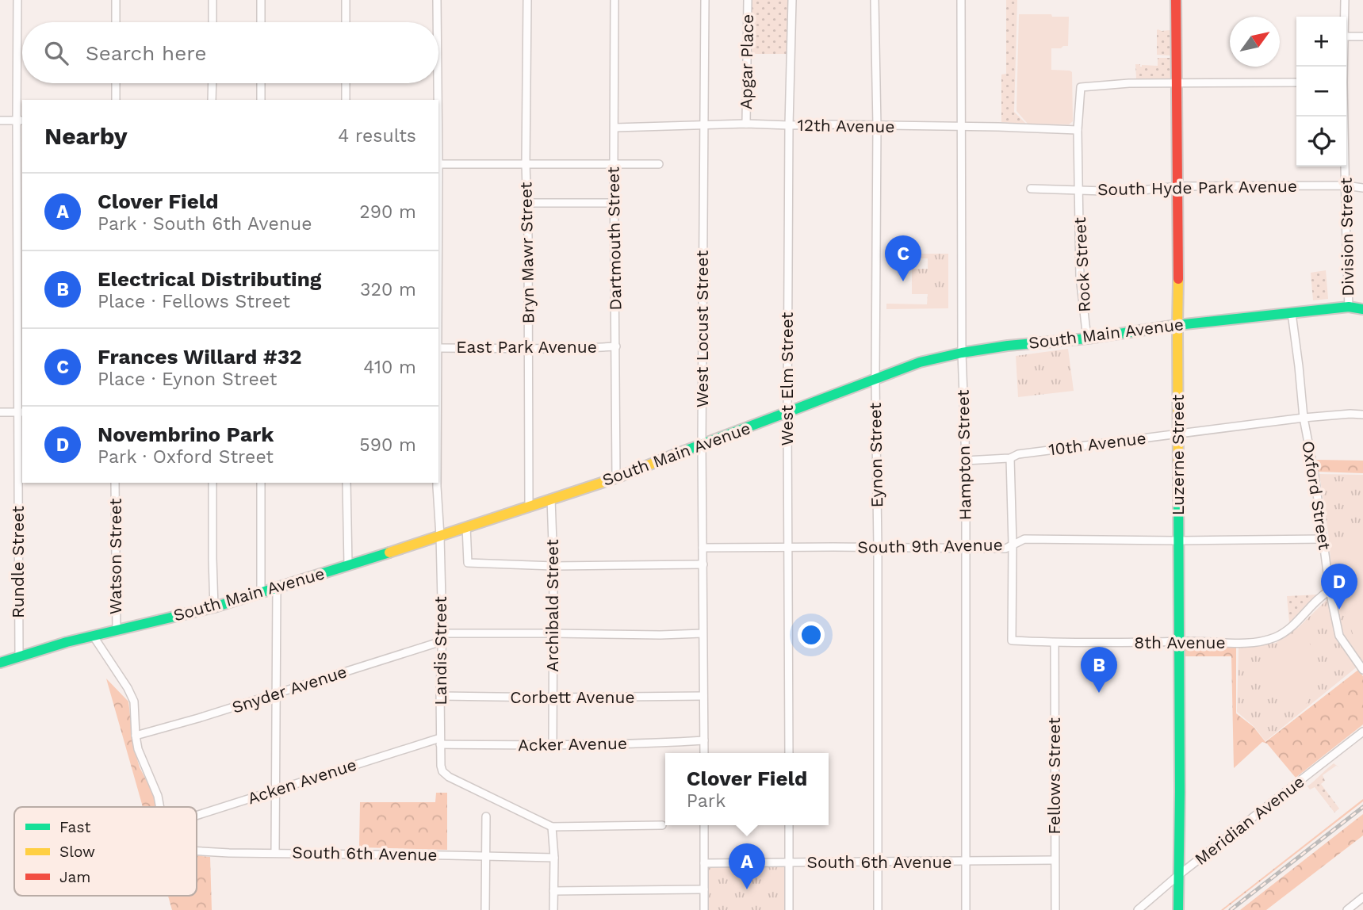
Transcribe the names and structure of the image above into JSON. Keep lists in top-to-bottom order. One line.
{"streets":{"main road":["South Main Avenue","Luzerne Street"],"street":["Apgar Place","12th Avenue","South Hyde Park Avenue","Division Street","Dartmouth Street","Bryn Mawr Street","Rock Street","West Locust Street","East Park Avenue","West Elm Street","10th Avenue","Eynon Street","Hampton Street","Oxford Street","South 9th Avenue","Watson Street","Rundle Street","Archibald Street","8th Avenue","Landis Street","Snyder Avenue","Corbett Avenue","Acker Avenue","Fellows Street","Acken Avenue","Meridian Avenue","South 6th Avenue"]},"crossings":[["Apgar Place","12th Avenue"],["12th Avenue","Dartmouth Street"],["12th Avenue","Rock Street"],["12th Avenue","West Locust Street"],["12th Avenue","West Elm Street"],["12th Avenue","Eynon Street"],["12th Avenue","Hampton Street"],["South Hyde Park Avenue","Division Street"],["South Hyde Park Avenue","Rock Street"],["South Hyde Park Avenue","Luzerne Street"],["Division Street","South Main Avenue"],["Dartmouth Street","South Main Avenue"],["Dartmouth Street","East Park Avenue"],["Bryn Mawr Street","South Main Avenue"],["Bryn Mawr Street","East Park Avenue"],["Rock Street","South Main Avenue"],["Rock Street","Luzerne Street"],["West Locust Street","South Main Avenue"],["West Locust Street","South 9th Avenue"],["West Locust Street","Snyder Avenue"],["West Locust Street","Corbett Avenue"],["West Locust Street","Acker Avenue"],["South Main Avenue","West Elm Street"],["South Main Avenue","Eynon Street"],["South Main Avenue","Hampton Street"],["South Main Avenue","Luzerne Street"],["South Main Avenue","Oxford Street"],["South Main Avenue","Watson Street"],["South Main Avenue","Rundle Street"],["South Main Avenue","Archibald Street"],["South Main Avenue","Landis Street"],["West Elm Street","South 9th Avenue"],["10th Avenue","Hampton Street"],["10th Avenue","Luzerne Street"],["10th Avenue","Oxford Street"],["Eynon Street","South 9th Avenue"],["Eynon Street","South 6th Avenue"],["Hampton Street","South 9th Avenue"],["Hampton Street","South 6th Avenue"],["Luzerne Street","South 9th Avenue"],["Luzerne Street","8th Avenue"],["Luzerne Street","Meridian Avenue"],["Oxford Street","South 9th Avenue"],["Oxford Street","8th Avenue"],["South 9th Avenue","8th Avenue"],["Archibald Street","Snyder Avenue"],["Archibald Street","Corbett Avenue"],["Archibald Street","Acker Avenue"],["8th Avenue","Fellows Street"],["Landis Street","Snyder Avenue"],["Landis Street","Corbett Avenue"],["Landis Street","Acker Avenue"],["Landis Street","Acken Avenue"],["Acker Avenue","Acken Avenue"],["Fellows Street","South 6th Avenue"]],"legend":["Fast","Slow","Jam"],"north":"top right","page":{"map_buttons":["+","−"],"search":"Search here","heading":["Nearby","4 results"],"list":[{"mark":"A","name":"Clover Field","note":"Park · South 6th Avenue","value":"290 m"},{"mark":"B","name":"Electrical Distributing","note":"Place · Fellows Street","value":"320 m"},{"mark":"C","name":"Frances Willard #32","note":"Place · Eynon Street","value":"410 m"},{"mark":"D","name":"Novembrino Park","note":"Park · Oxford Street","value":"590 m"}],"pins":["C","D","B","A"],"popup":["Clover Field","Park"]}}
